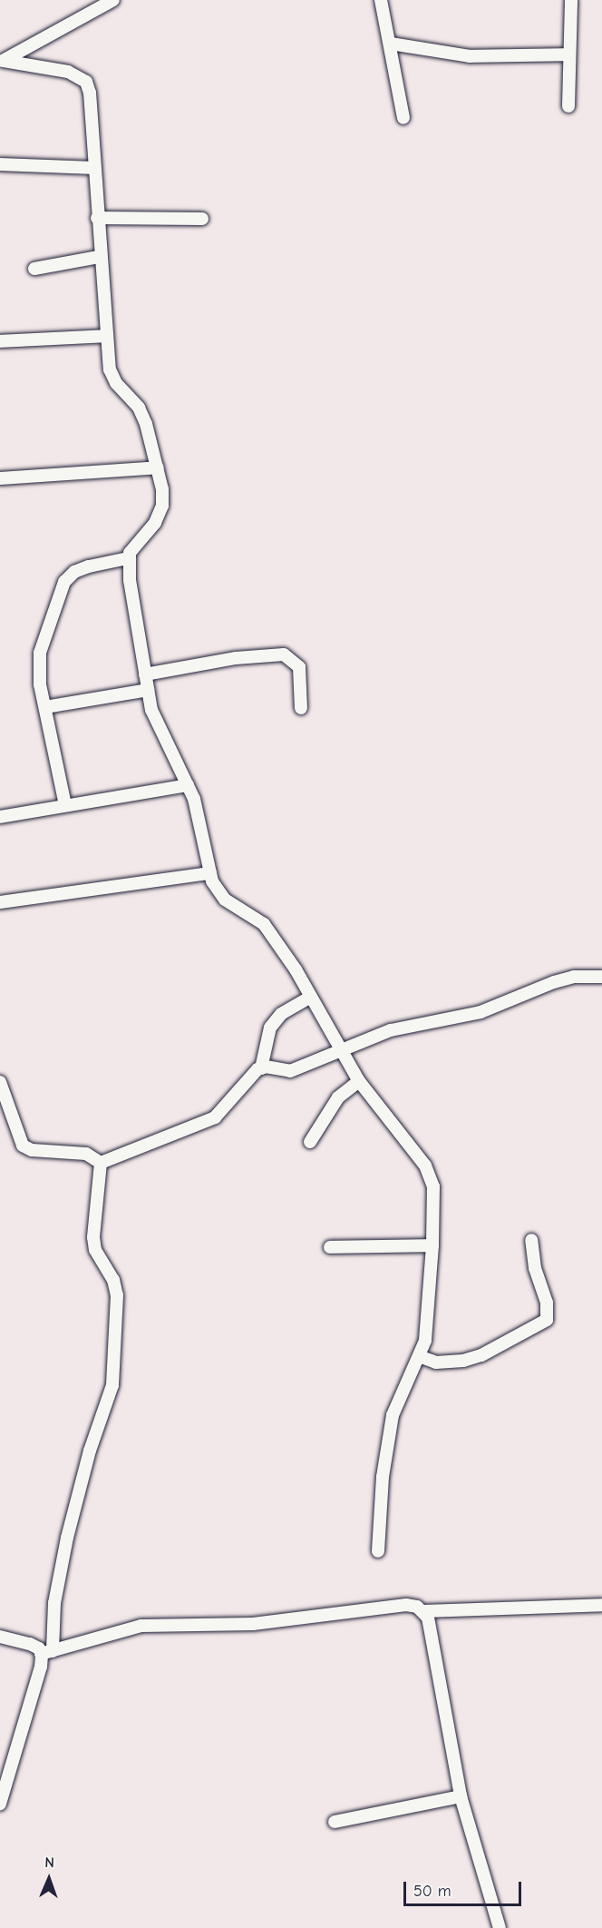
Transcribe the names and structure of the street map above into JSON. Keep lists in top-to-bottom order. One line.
{"scale_bar":"50 m","north":"top"}
